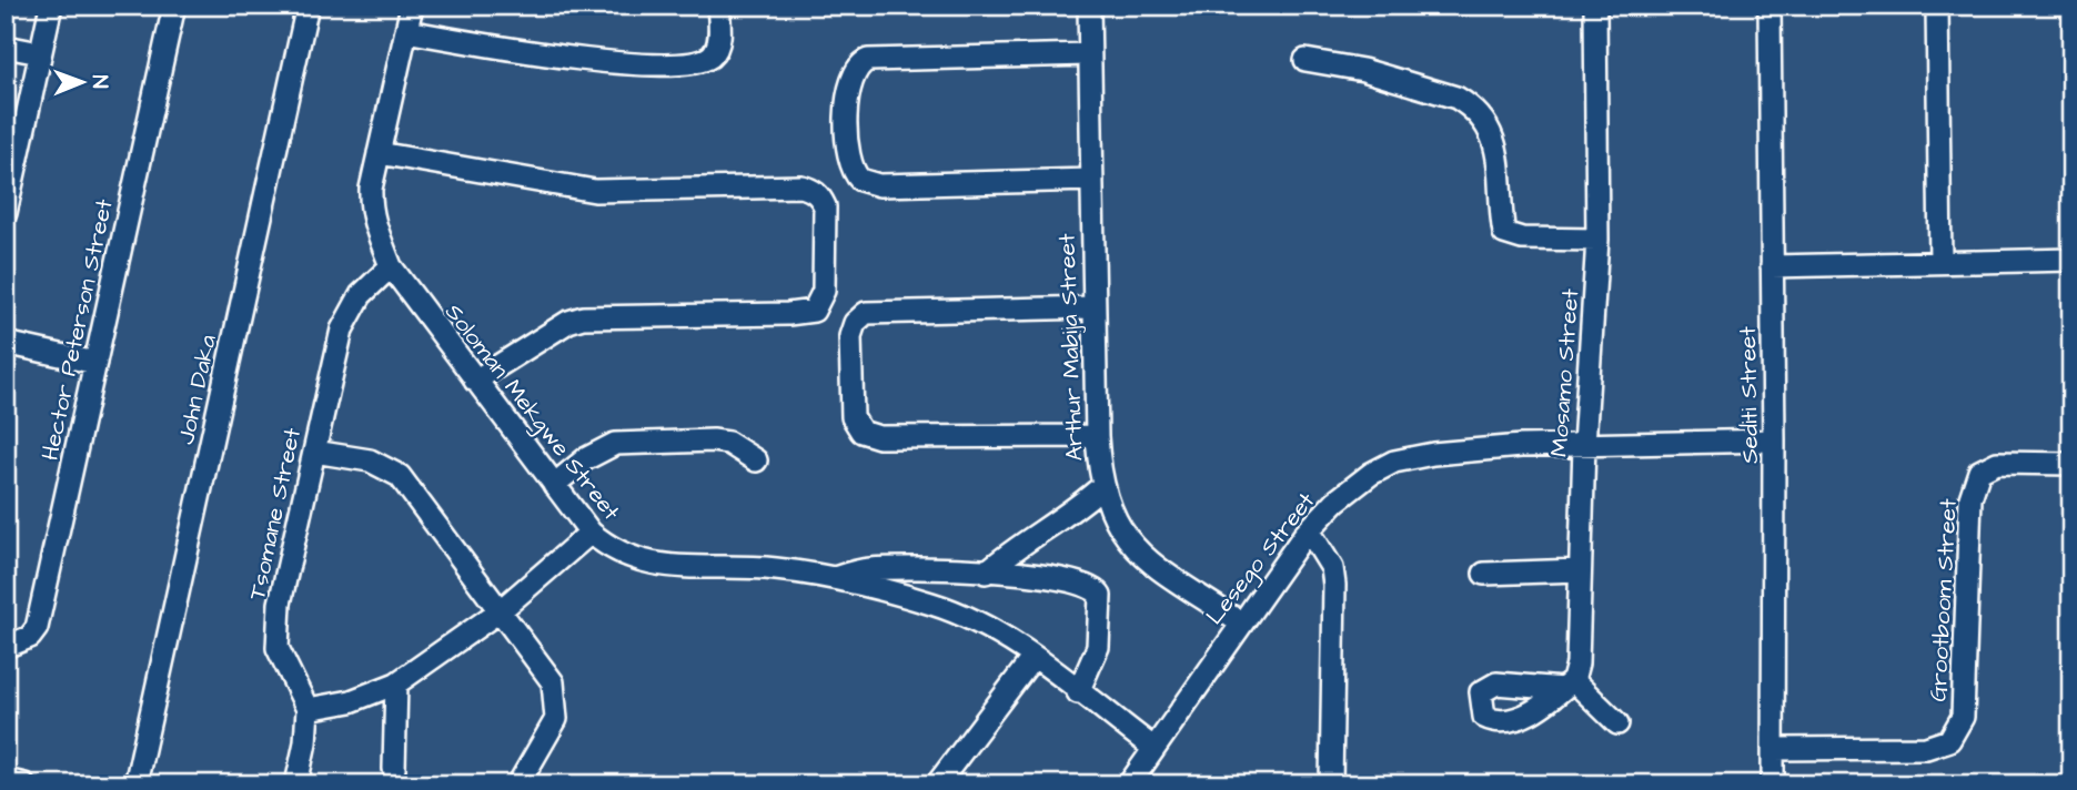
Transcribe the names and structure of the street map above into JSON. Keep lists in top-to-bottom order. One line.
{"streets":{"street":["Hector Peterson Street","Arthur Mabija Street","Mosamo Street","John Daka","Sediti Street","Soloman Mekgwe Street","Tsomane Street","Lesego Street","Grootboom Street"]},"crossings":[["Arthur Mabija Street","Lesego Street"],["Mosamo Street","Lesego Street"],["Sediti Street","Lesego Street"],["Sediti Street","Grootboom Street"],["Soloman Mekgwe Street","Tsomane Street"],["Soloman Mekgwe Street","Lesego Street"]],"north":"right"}
